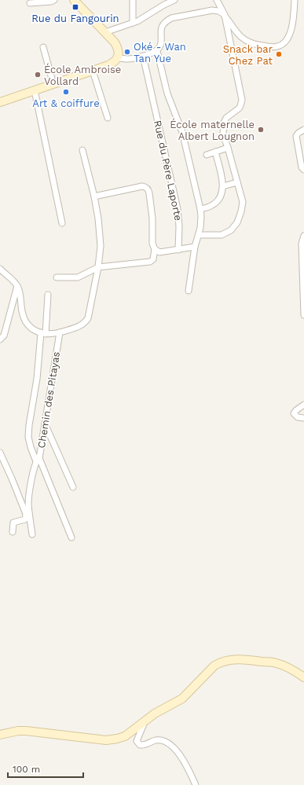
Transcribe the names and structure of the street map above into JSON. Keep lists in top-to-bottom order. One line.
{"streets":{"street":["Rue du Père Laporte","Chemin des Pitayas"]},"places":{"transit":["Rue du Fangourin"],"other":["Oké - Wan Tan Yue","Snack bar Chez Pat","École Ambroise Vollard","Art & coiffure","École maternelle Albert Lougnon"]},"scale_bar":"100 m"}
